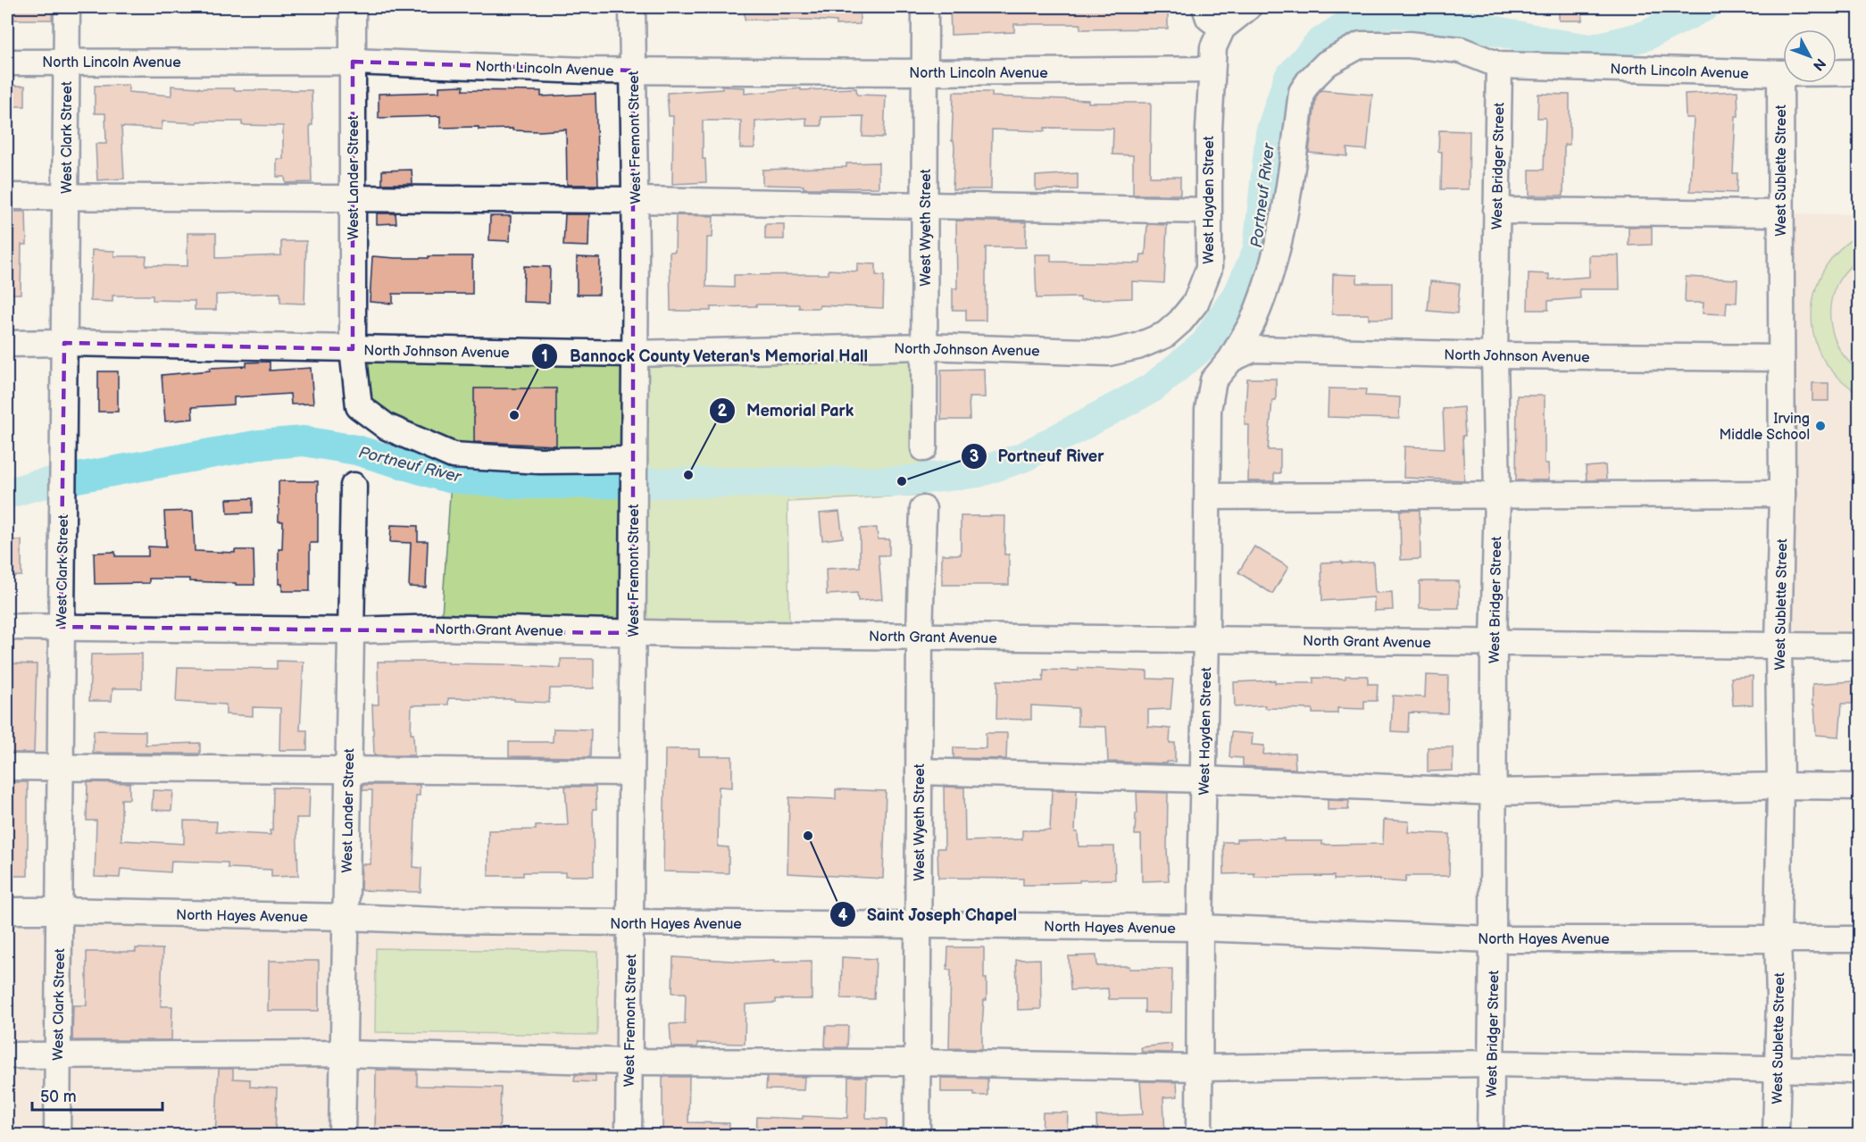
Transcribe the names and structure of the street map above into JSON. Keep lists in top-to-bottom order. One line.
{"streets":{"street":["North Lincoln Avenue","West Clark Street","West Fremont Street","West Bridger Street","West Sublette Street","West Lander Street","West Hayden Street","West Wyeth Street","North Johnson Avenue","North Grant Avenue","North Hayes Avenue"]},"crossings":[["North Lincoln Avenue","West Clark Street"],["North Lincoln Avenue","West Fremont Street"],["North Lincoln Avenue","West Bridger Street"],["North Lincoln Avenue","West Sublette Street"],["North Lincoln Avenue","West Lander Street"],["North Lincoln Avenue","West Hayden Street"],["North Lincoln Avenue","West Wyeth Street"],["North Lincoln Avenue","North Johnson Avenue"],["West Clark Street","North Johnson Avenue"],["West Clark Street","North Grant Avenue"],["West Clark Street","North Hayes Avenue"],["West Fremont Street","West Lander Street"],["West Fremont Street","North Johnson Avenue"],["West Fremont Street","North Grant Avenue"],["West Fremont Street","North Hayes Avenue"],["West Bridger Street","North Johnson Avenue"],["West Bridger Street","North Grant Avenue"],["West Bridger Street","North Hayes Avenue"],["West Sublette Street","North Johnson Avenue"],["West Sublette Street","North Grant Avenue"],["West Sublette Street","North Hayes Avenue"],["West Lander Street","North Johnson Avenue"],["West Lander Street","North Grant Avenue"],["West Lander Street","North Hayes Avenue"],["West Hayden Street","North Johnson Avenue"],["West Hayden Street","North Grant Avenue"],["West Hayden Street","North Hayes Avenue"],["West Wyeth Street","North Johnson Avenue"],["West Wyeth Street","North Grant Avenue"],["West Wyeth Street","North Hayes Avenue"]],"water":["Portneuf River"],"places":["Bannock County Veteran's Memorial Hall","Irving Middle School","Memorial Park","Portneuf River","Saint Joseph Chapel"],"scale_bar":"50 m","north":"bottom right"}
